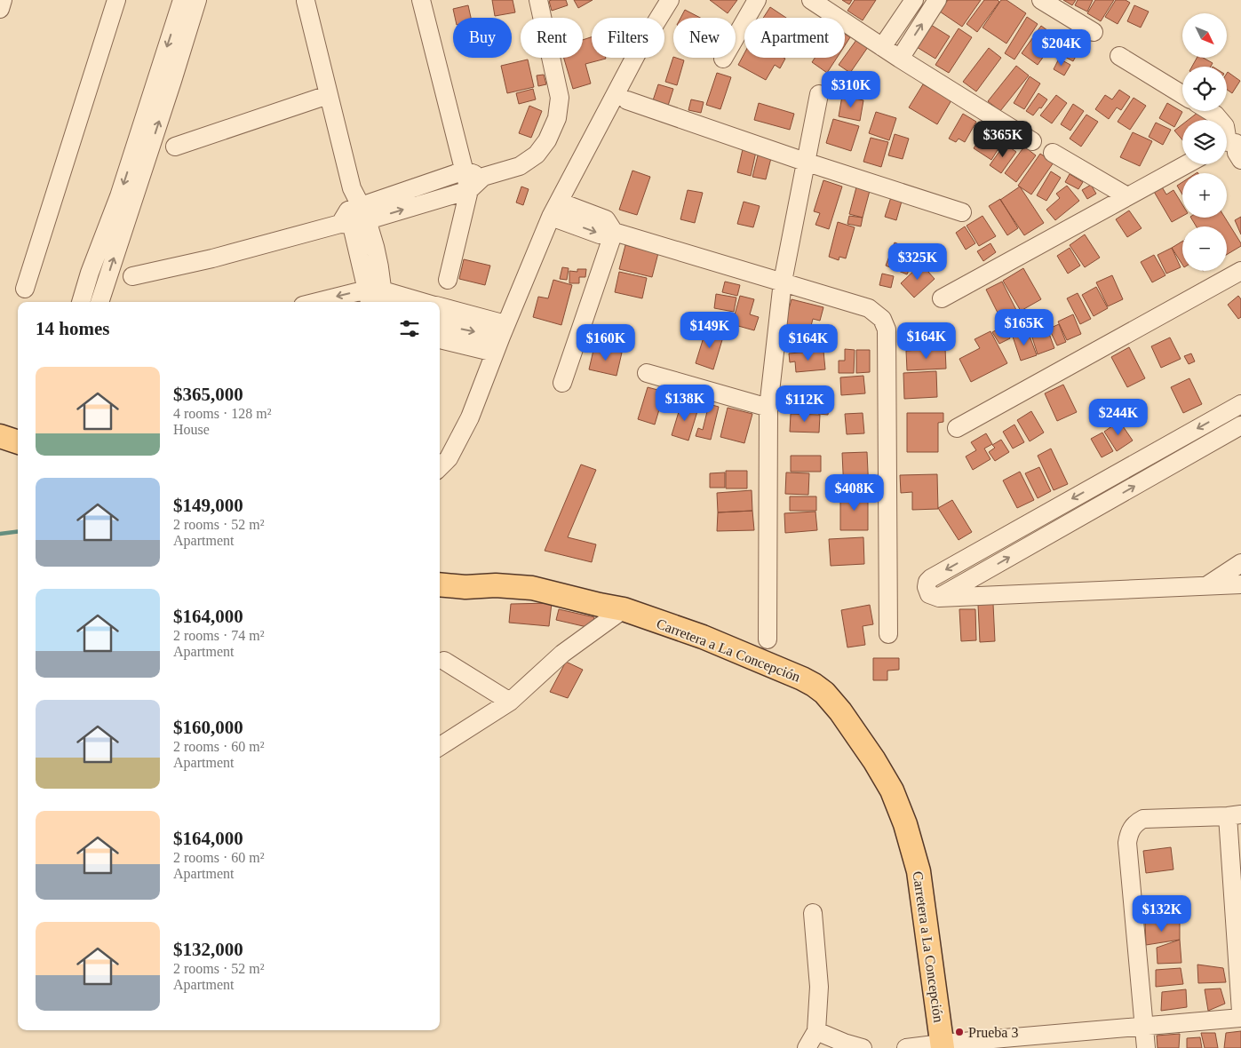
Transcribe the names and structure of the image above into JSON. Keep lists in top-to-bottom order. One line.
{"streets":{"main road":["Carretera a La Concepción"]},"places":["Prueba 3"],"north":"bottom right","page":{"map_buttons":["+","−"],"chip":["Buy","Rent","Filters","New","Apartment"],"price":["$204K","$310K","$365K","$325K","$165K","$149K","$164K","$160K","$164K","$138K","$112K","$244K","$408K","$132K"],"heading":"14 homes","list":[{"name":"$365,000","note":"4 rooms · 128 m² · House"},{"name":"$149,000","note":"2 rooms · 52 m² · Apartment"},{"name":"$164,000","note":"2 rooms · 74 m² · Apartment"},{"name":"$160,000","note":"2 rooms · 60 m² · Apartment"},{"name":"$164,000","note":"2 rooms · 60 m² · Apartment"},{"name":"$132,000","note":"2 rooms · 52 m² · Apartment"}]}}
